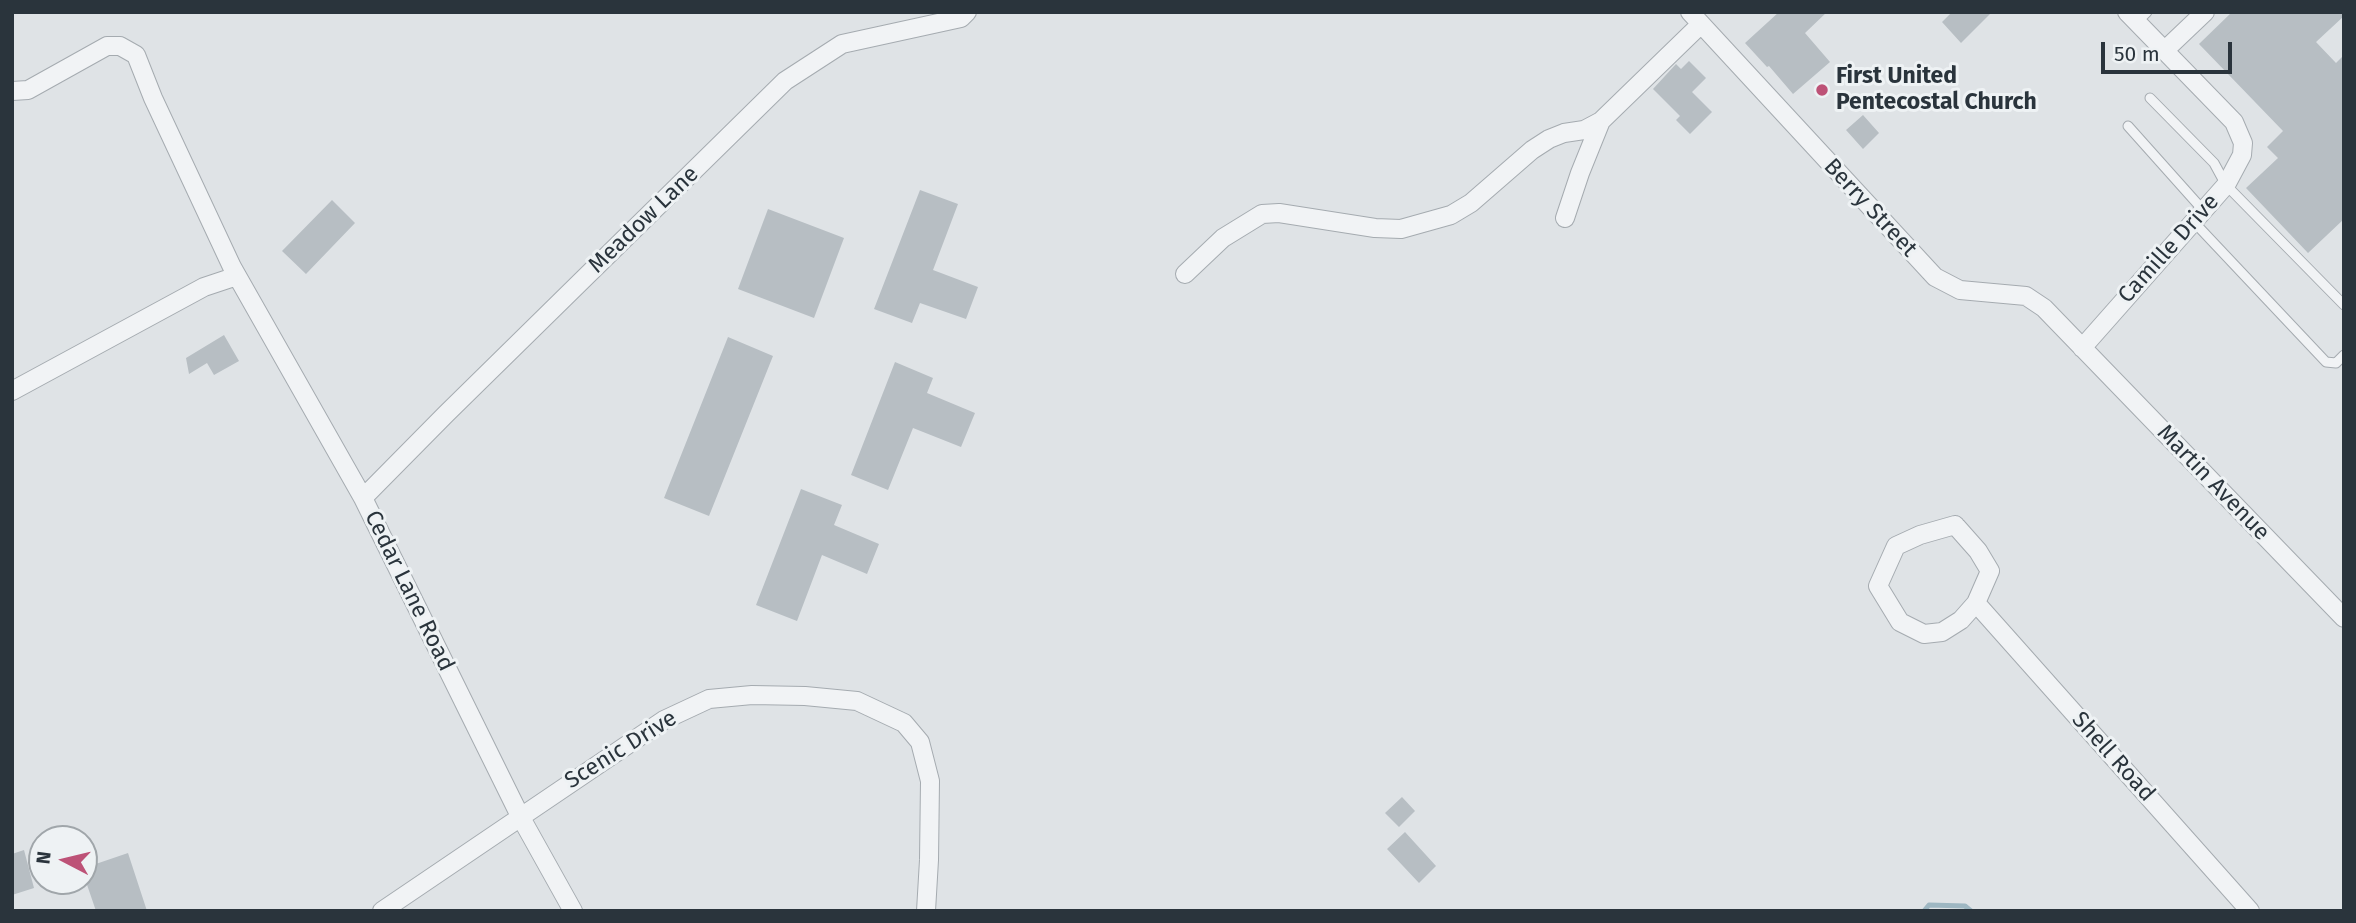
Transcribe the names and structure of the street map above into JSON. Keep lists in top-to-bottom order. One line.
{"streets":{"street":["Berry Street","Meadow Lane","Camille Drive","Martin Avenue","Cedar Lane Road","Scenic Drive","Shell Road"]},"crossings":[["Berry Street","Camille Drive"],["Berry Street","Martin Avenue"],["Meadow Lane","Cedar Lane Road"],["Camille Drive","Martin Avenue"],["Cedar Lane Road","Scenic Drive"]],"places":["First United Pentecostal Church"],"scale_bar":"50 m","north":"left"}
